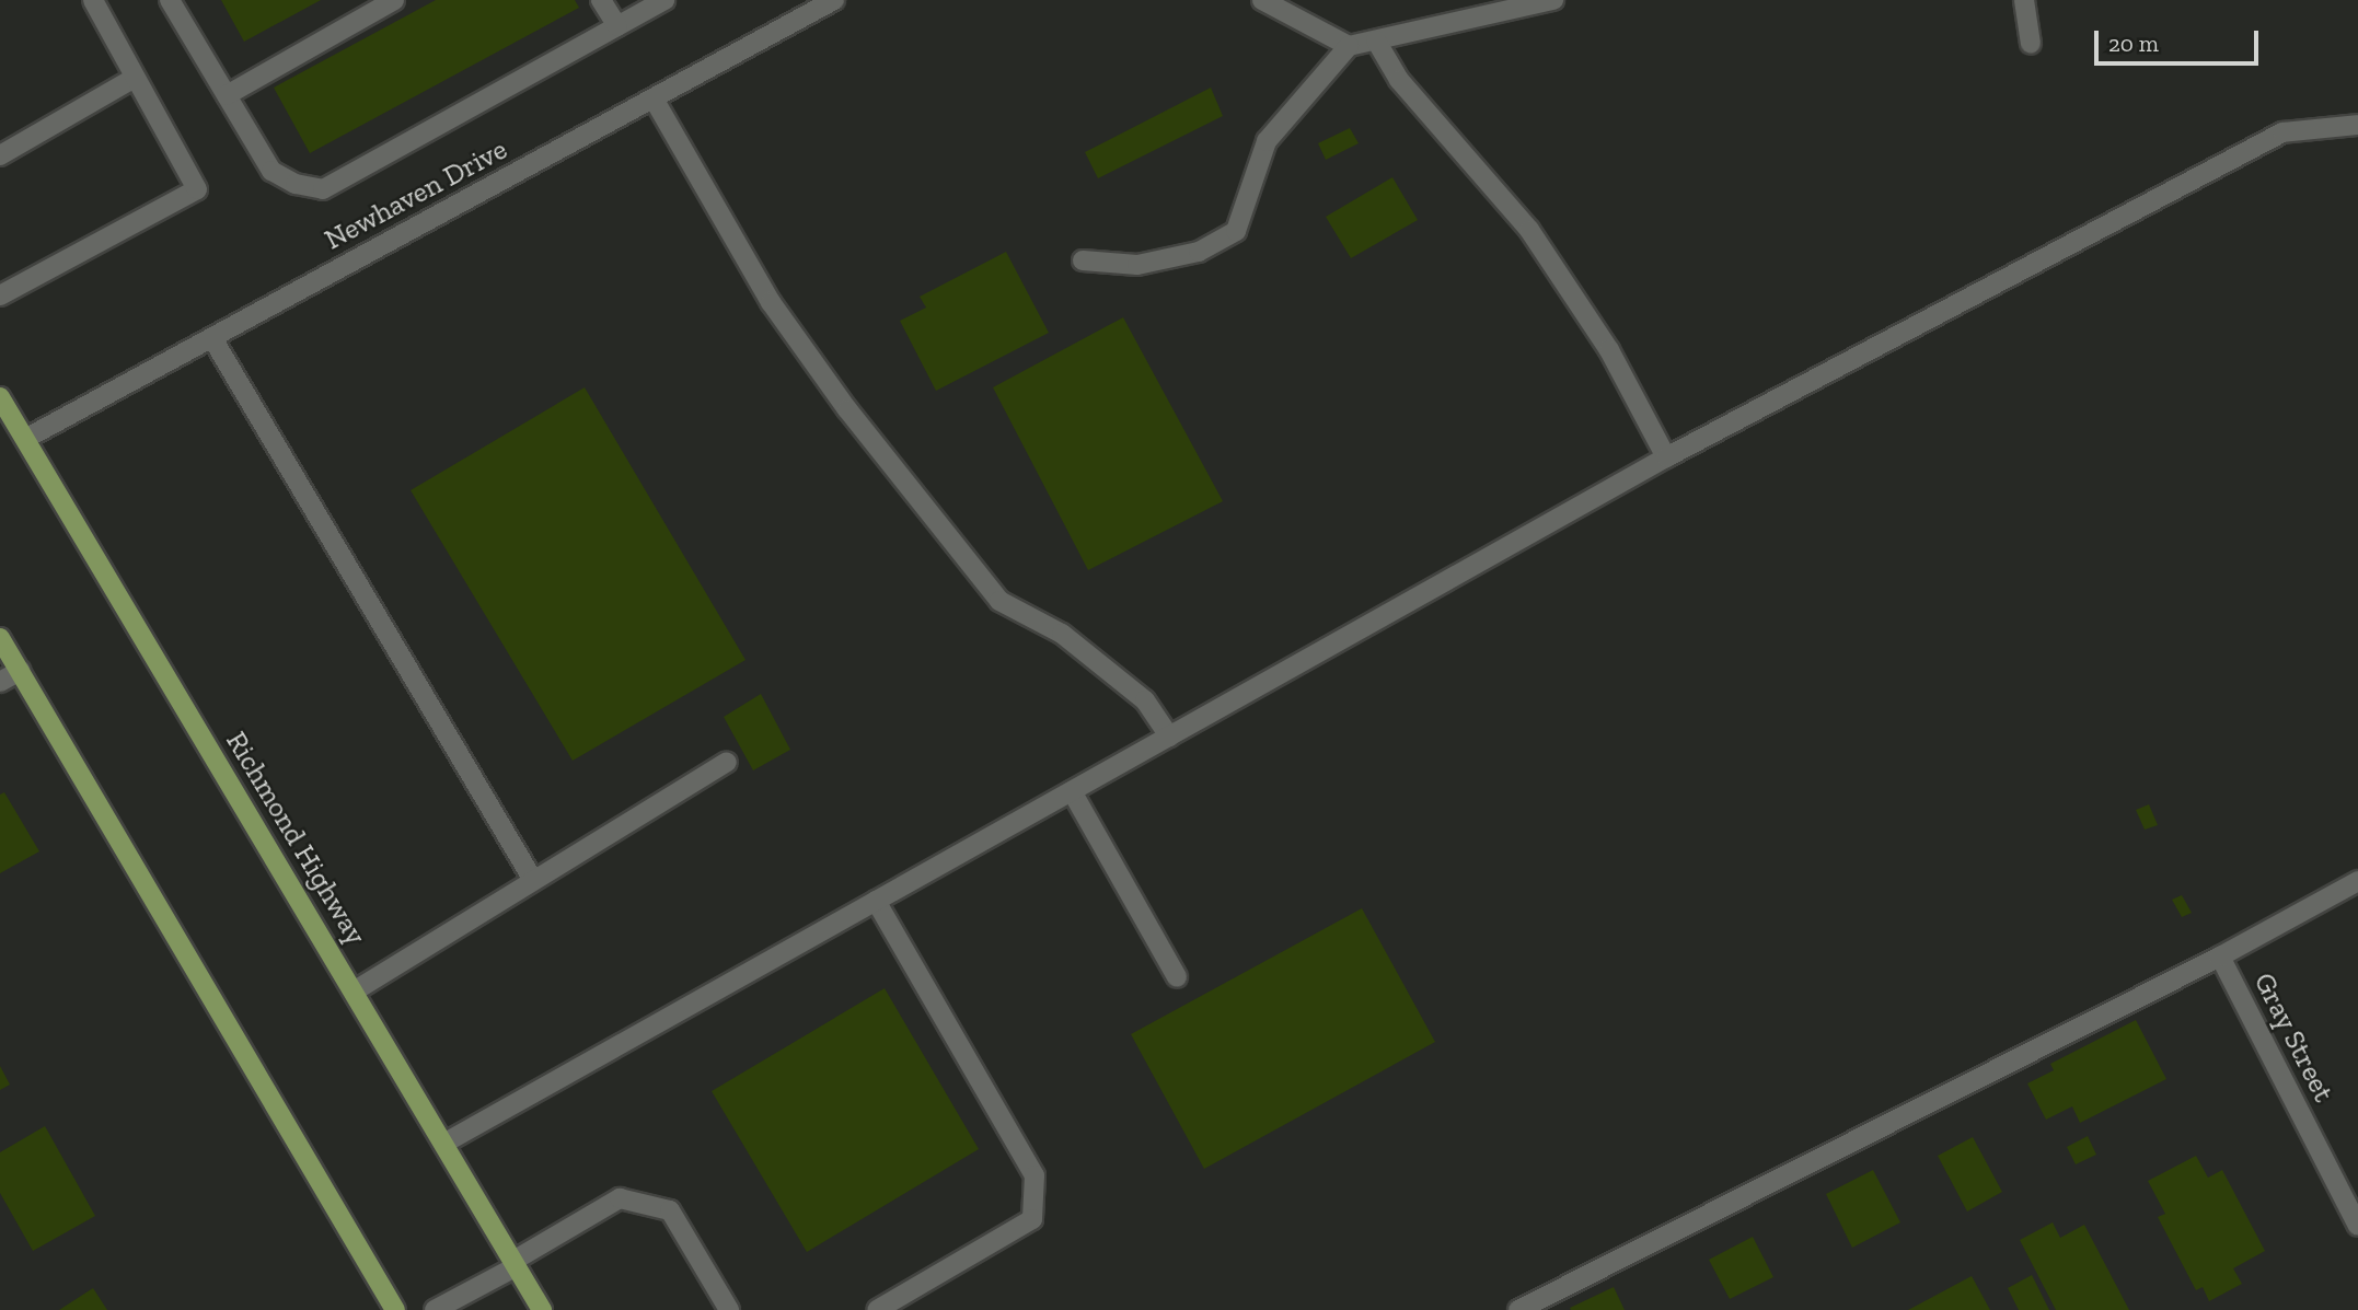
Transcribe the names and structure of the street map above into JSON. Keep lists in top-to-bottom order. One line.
{"streets":{"main road":["Richmond Highway"],"street":["Newhaven Drive","Gray Street"]},"crossings":[["Newhaven Drive","Richmond Highway"]],"scale_bar":"20 m"}
